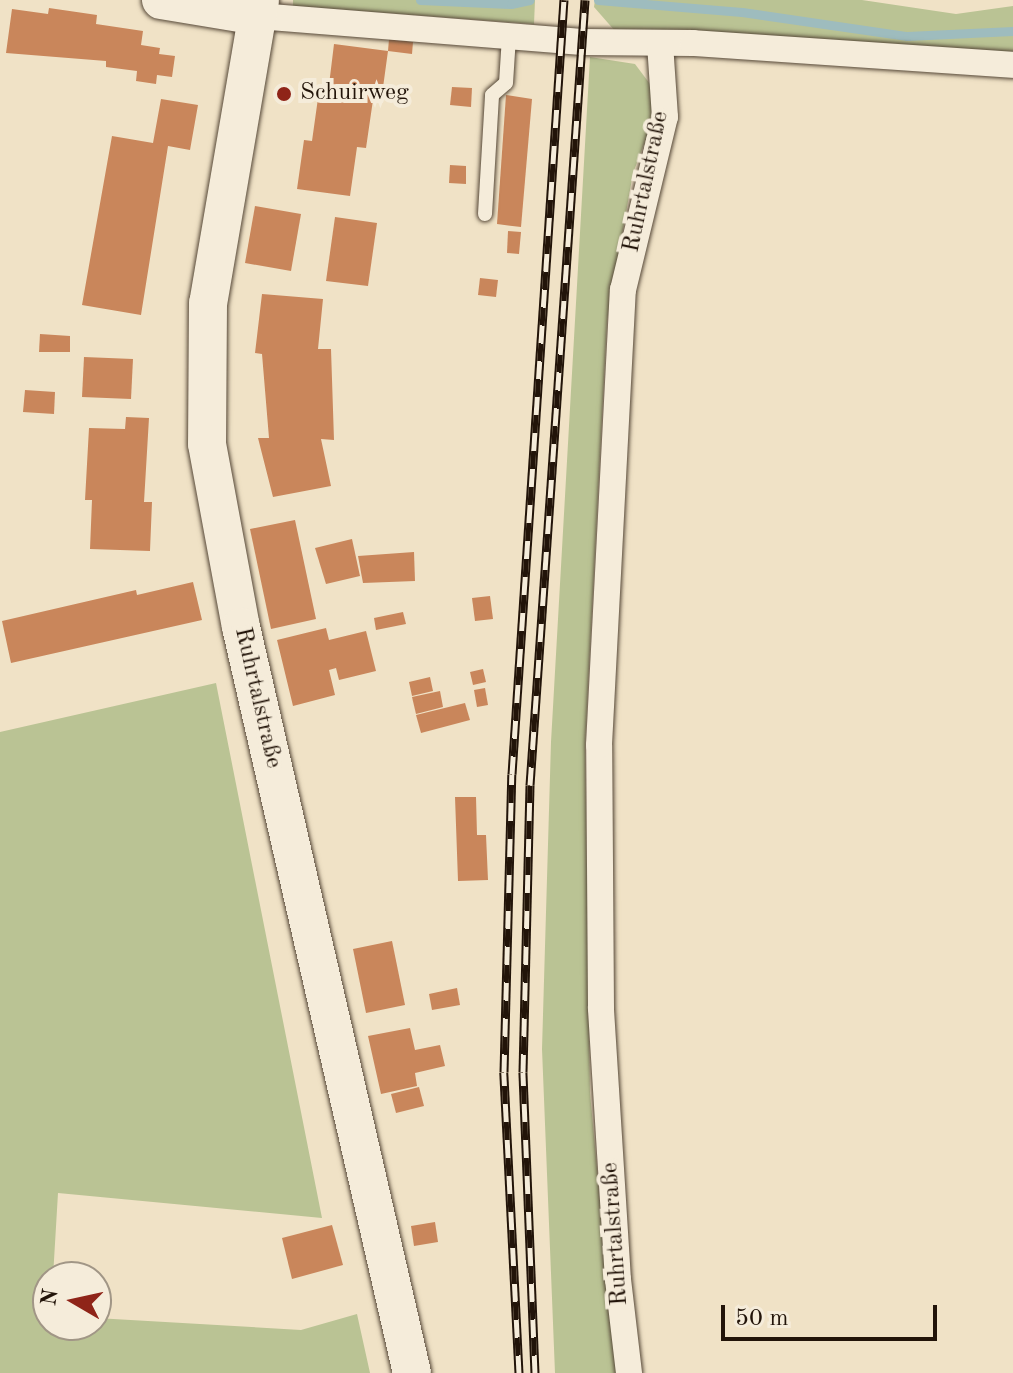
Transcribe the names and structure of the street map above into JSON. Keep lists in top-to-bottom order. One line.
{"streets":{"main road":["Ruhrtalstraße"]},"places":["Schuirweg"],"scale_bar":"50 m","north":"left"}
